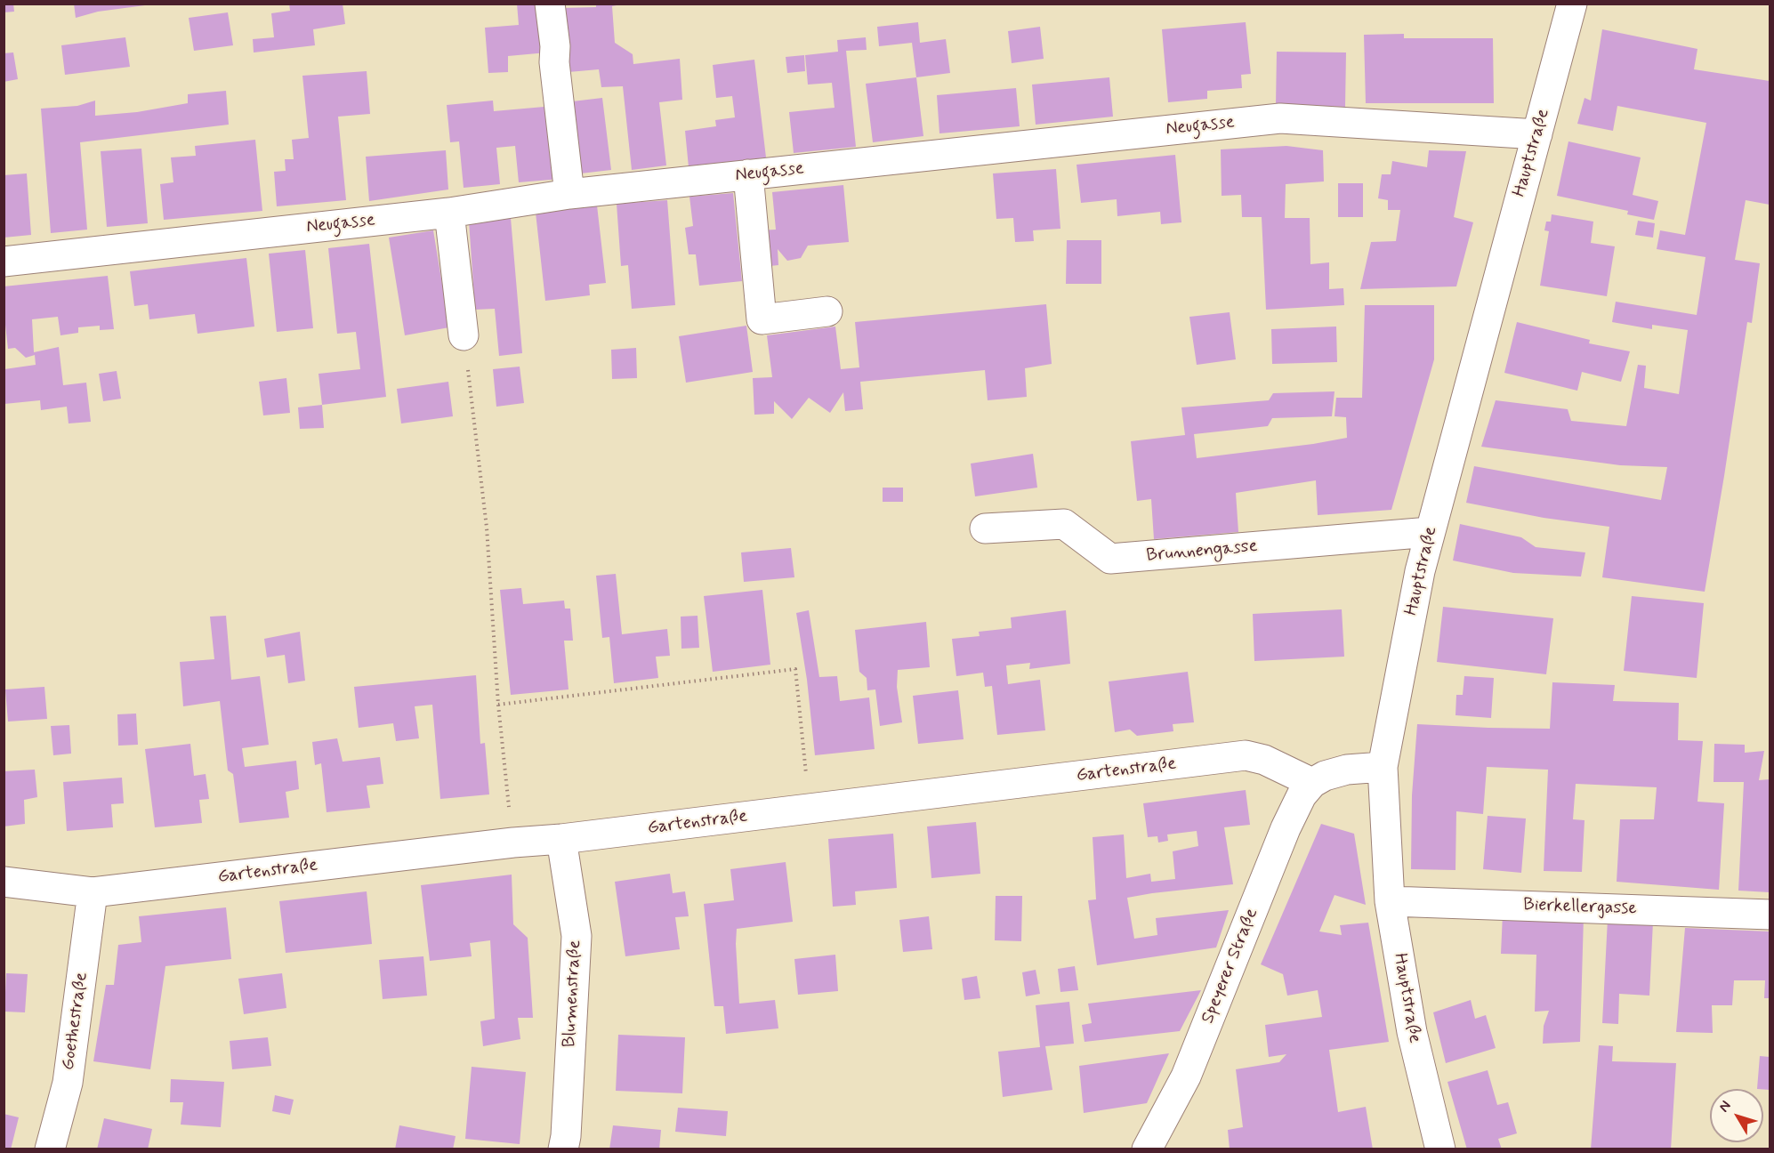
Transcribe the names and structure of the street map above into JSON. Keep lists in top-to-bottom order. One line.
{"streets":{"street":["Neugasse","Hauptstraße","Brunnengasse","Gartenstraße","Bierkellergasse","Speyerer Straße","Blumenstraße","Goethestraße"]},"crossings":[["Neugasse","Hauptstraße"],["Hauptstraße","Brunnengasse"],["Hauptstraße","Bierkellergasse"],["Gartenstraße","Speyerer Straße"],["Gartenstraße","Blumenstraße"],["Gartenstraße","Goethestraße"]],"north":"top left"}
